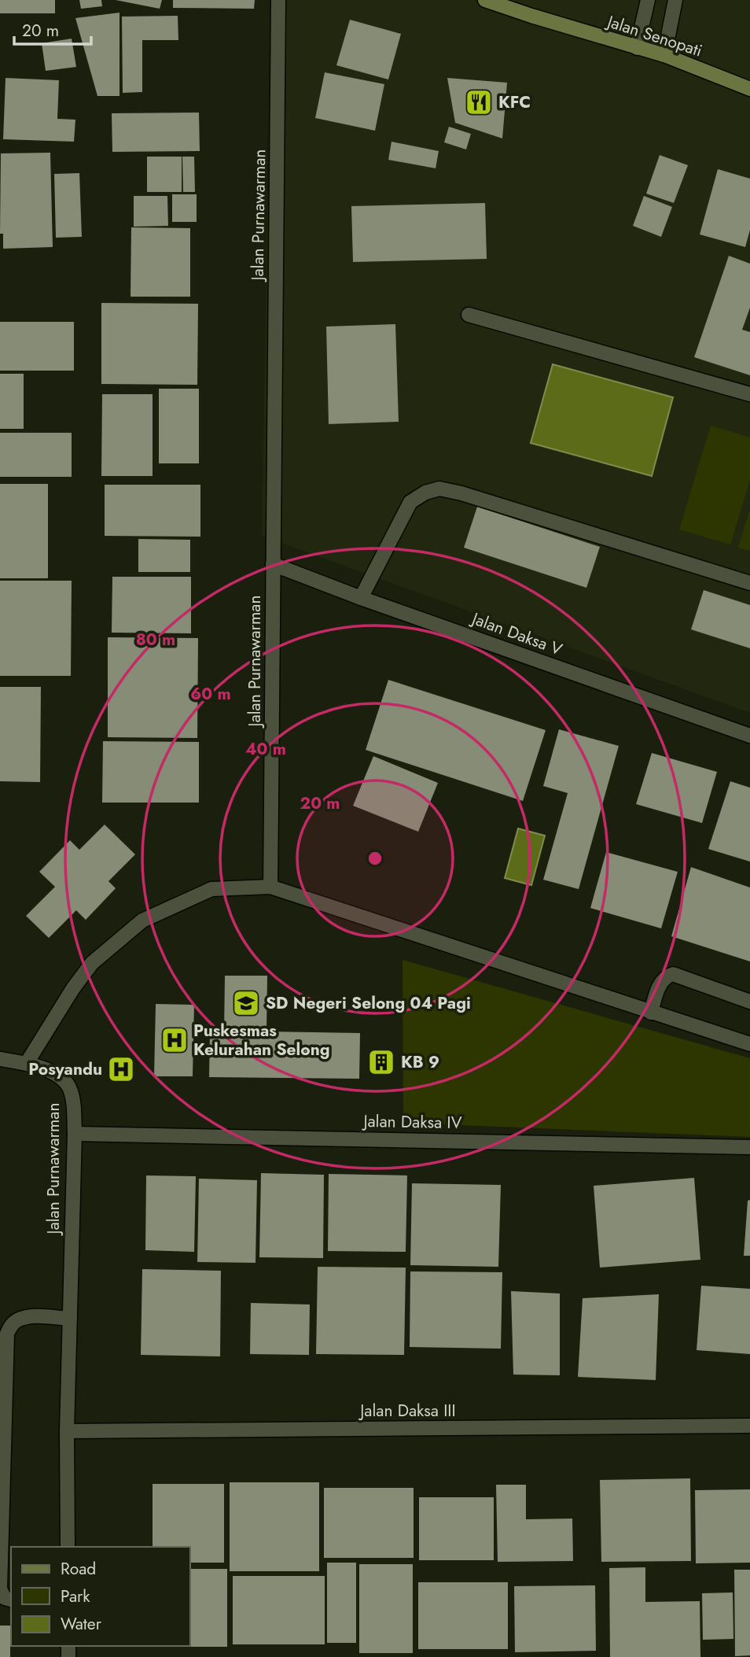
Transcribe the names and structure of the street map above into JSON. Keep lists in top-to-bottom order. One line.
{"streets":{"main road":["Jalan Senopati"],"street":["Jalan Purnawarman","Jalan Daksa V","Jalan Daksa IV","Jalan Daksa III"]},"crossings":[["Jalan Purnawarman","Jalan Daksa V"],["Jalan Purnawarman","Jalan Daksa IV"],["Jalan Purnawarman","Jalan Daksa III"]],"places":{"restaurant":["KFC"],"school or university":["SD Negeri Selong 04 Pagi"],"hospital":["Puskesmas Kelurahan Selong","Posyandu"],"building":["KB 9"]},"legend":["Road","Park","Water"],"scale_bar":"20 m","rings":["80 m","60 m","40 m","20 m"]}
